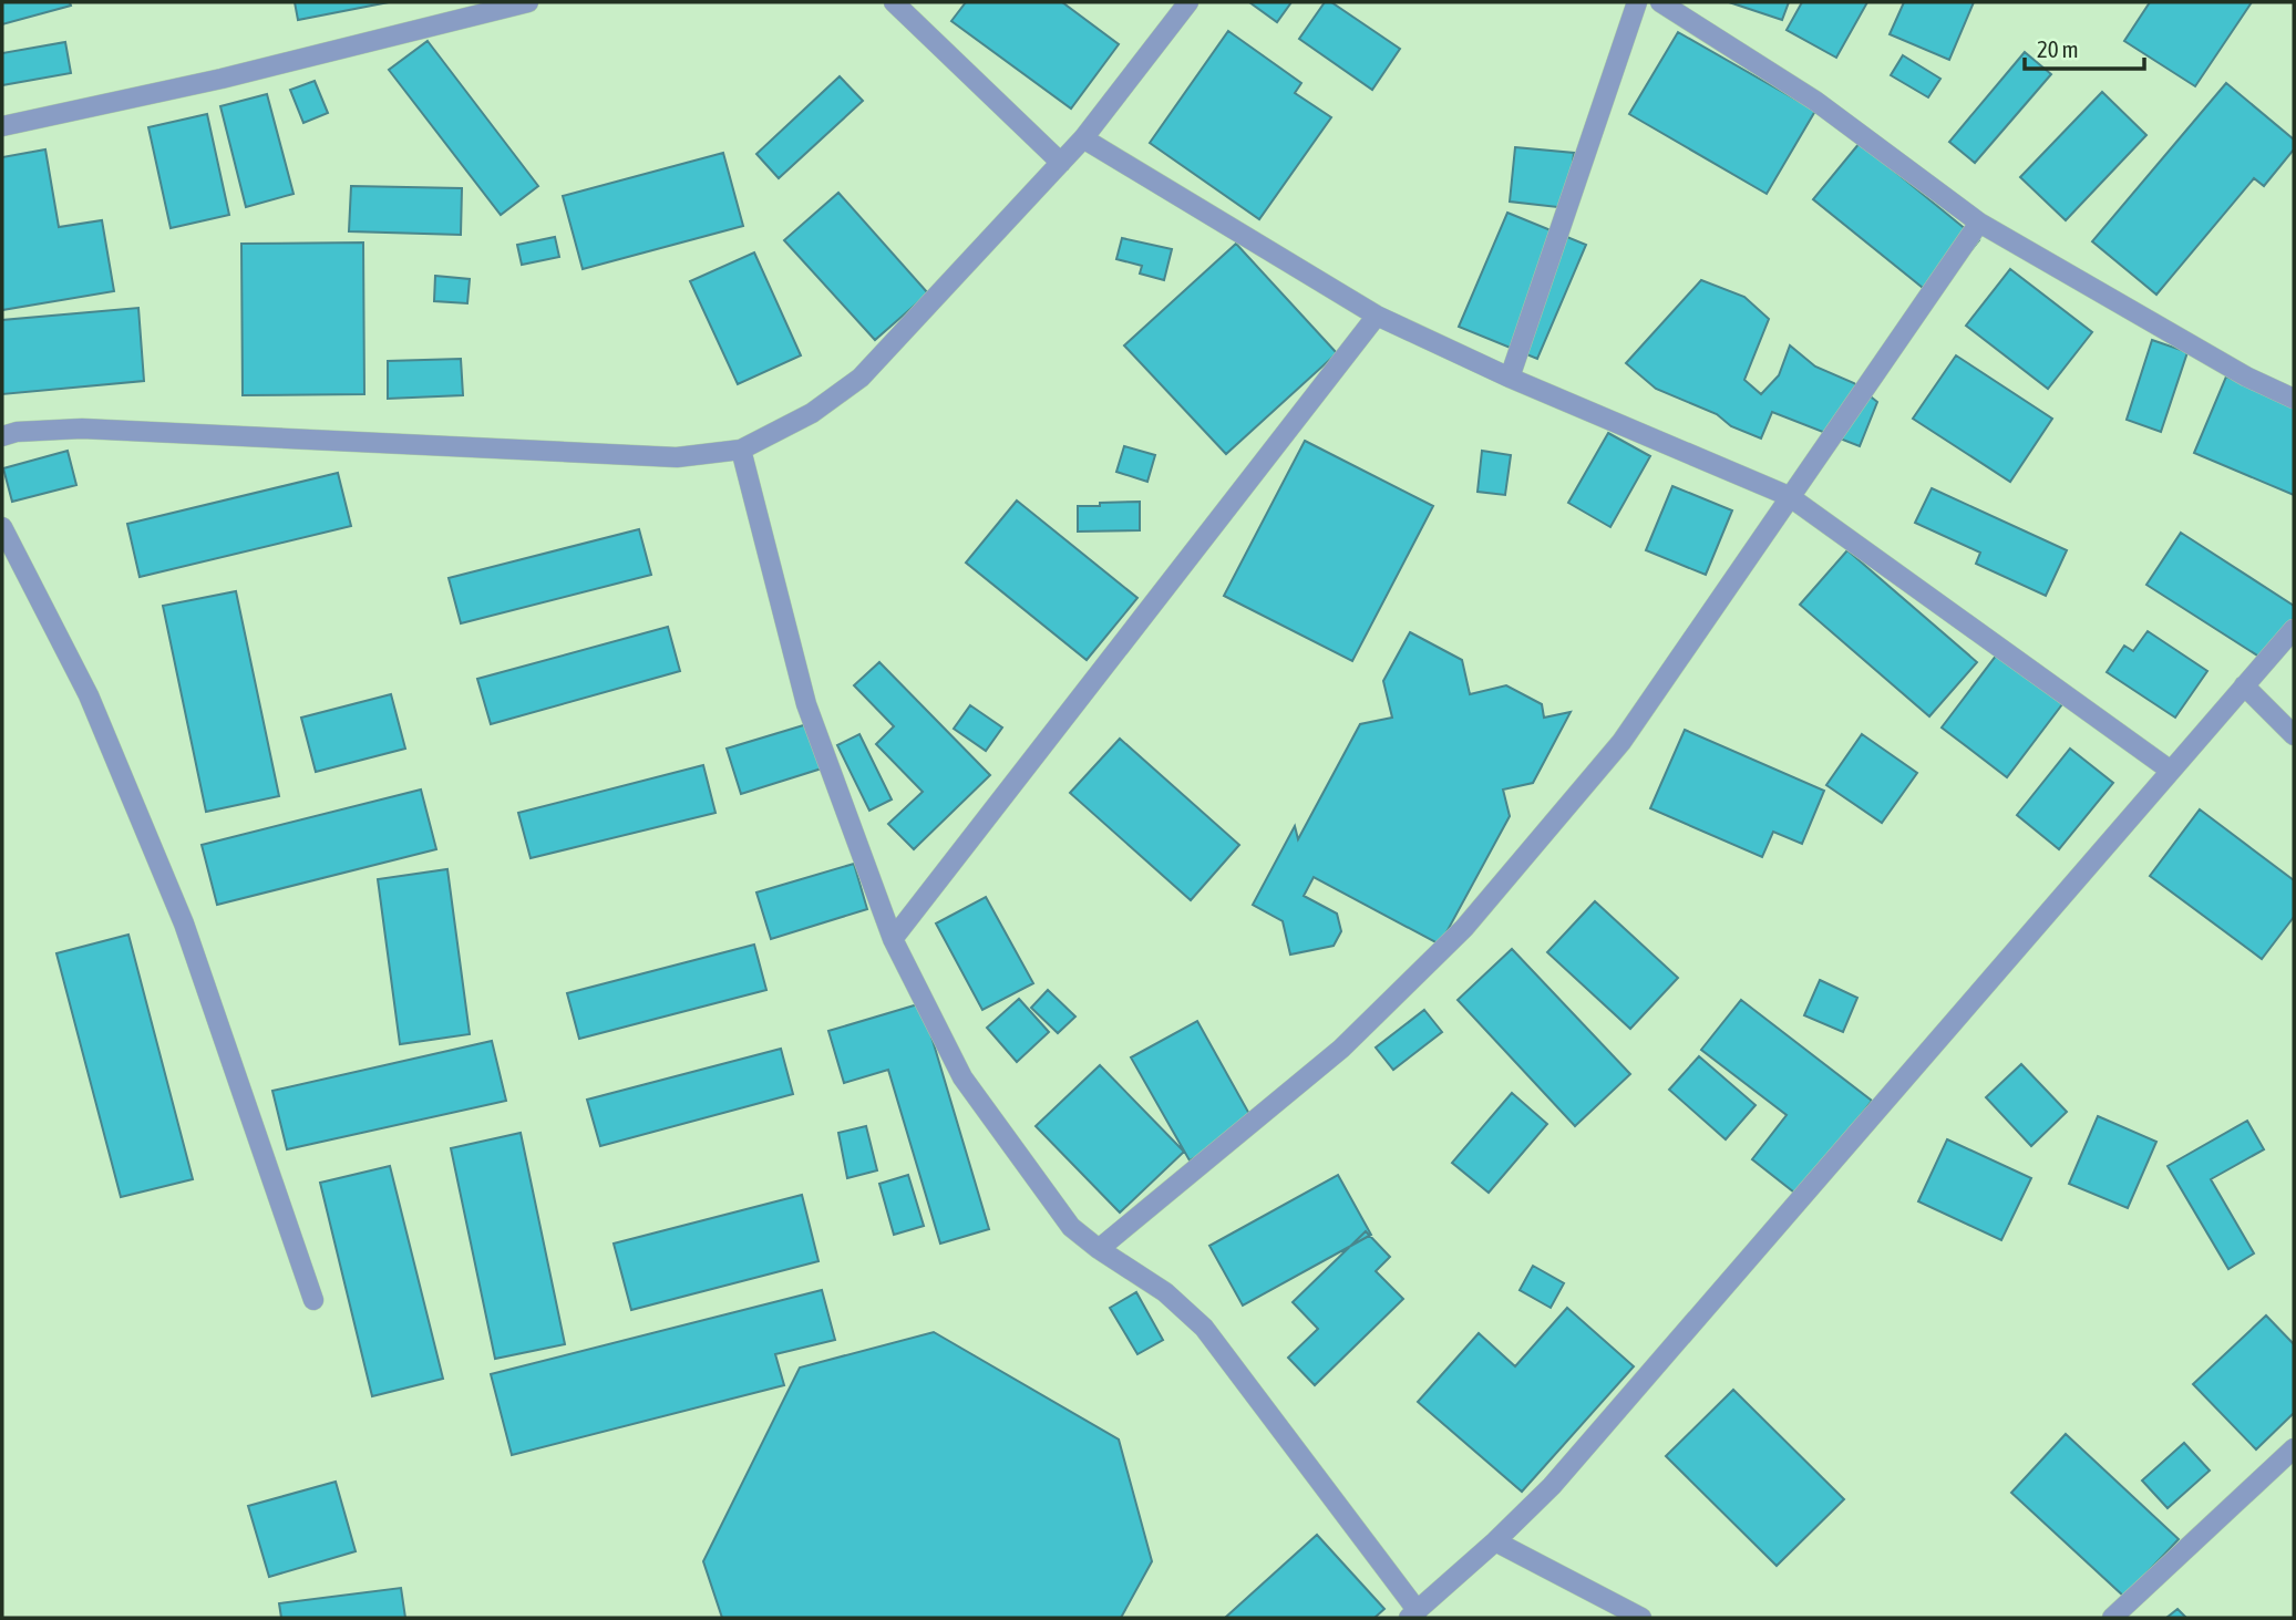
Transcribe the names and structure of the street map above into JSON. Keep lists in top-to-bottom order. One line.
{"scale_bar":"20 m"}
